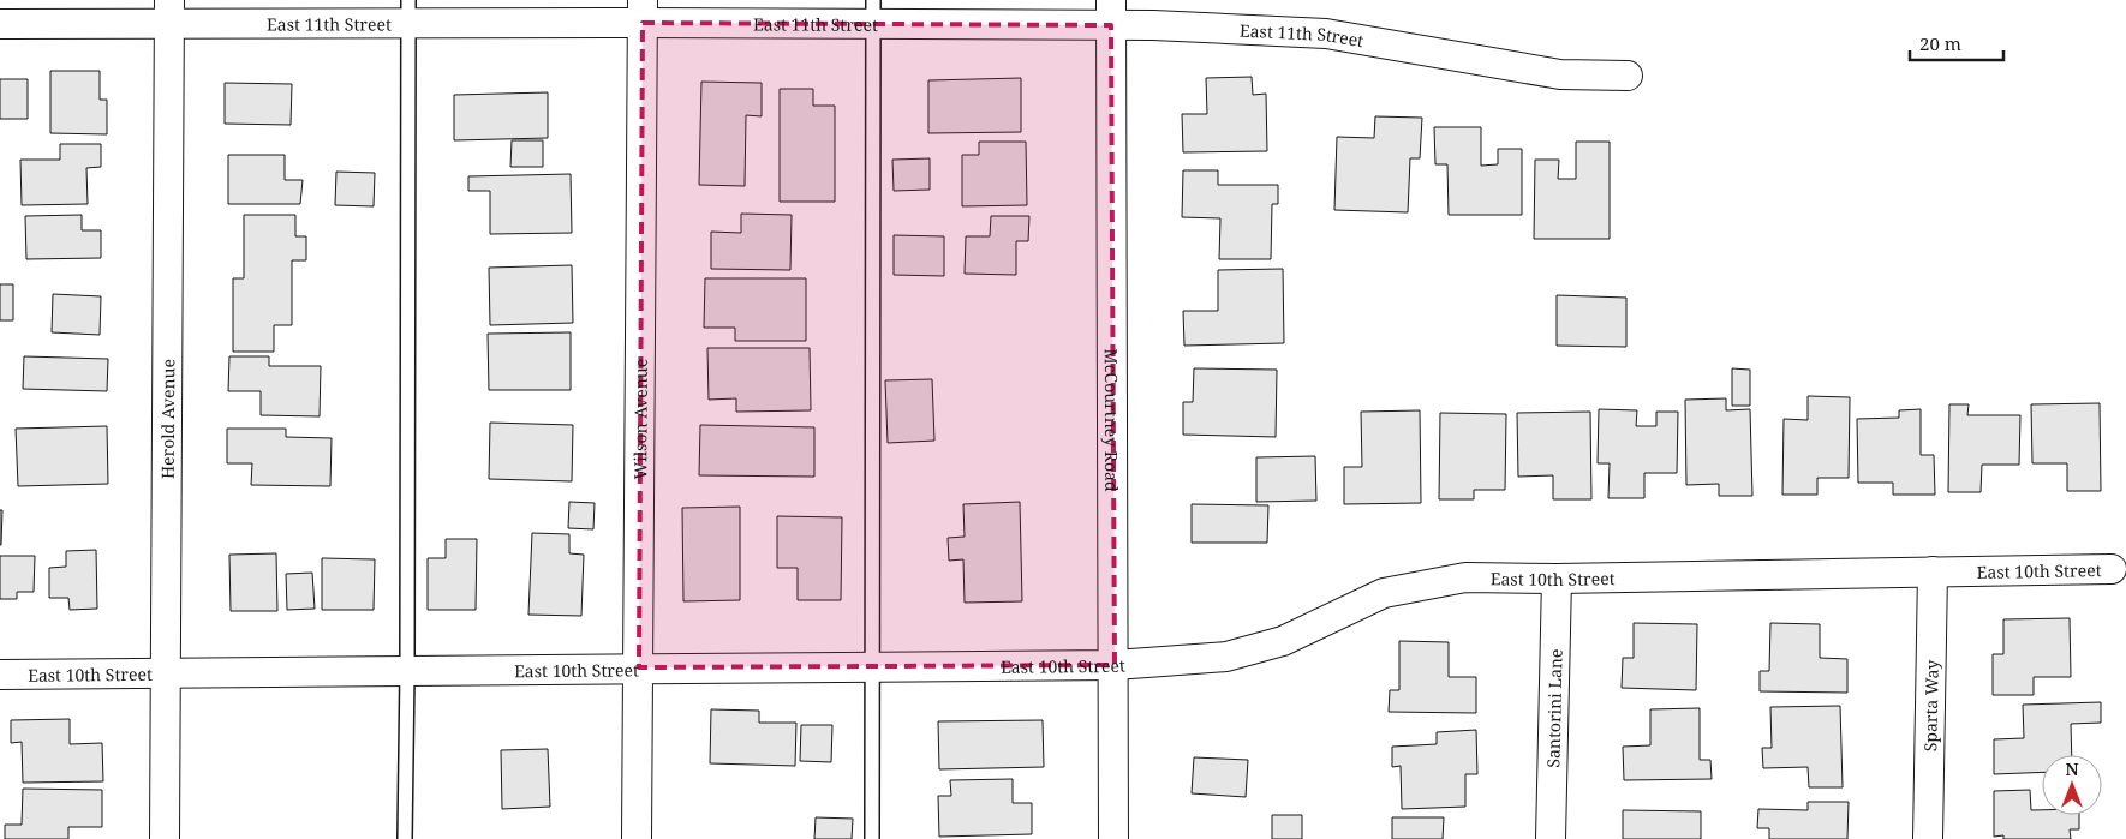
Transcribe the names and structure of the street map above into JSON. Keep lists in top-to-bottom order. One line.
{"streets":{"street":["East 11th Street","McCourtney Road","Herold Avenue","Wilson Avenue","East 10th Street","Sparta Way","Santorini Lane"]},"crossings":[["East 11th Street","McCourtney Road"],["East 11th Street","Herold Avenue"],["East 11th Street","Wilson Avenue"],["McCourtney Road","East 10th Street"],["Herold Avenue","East 10th Street"],["Wilson Avenue","East 10th Street"],["East 10th Street","Sparta Way"],["East 10th Street","Santorini Lane"]],"scale_bar":"20 m","north":"top"}
